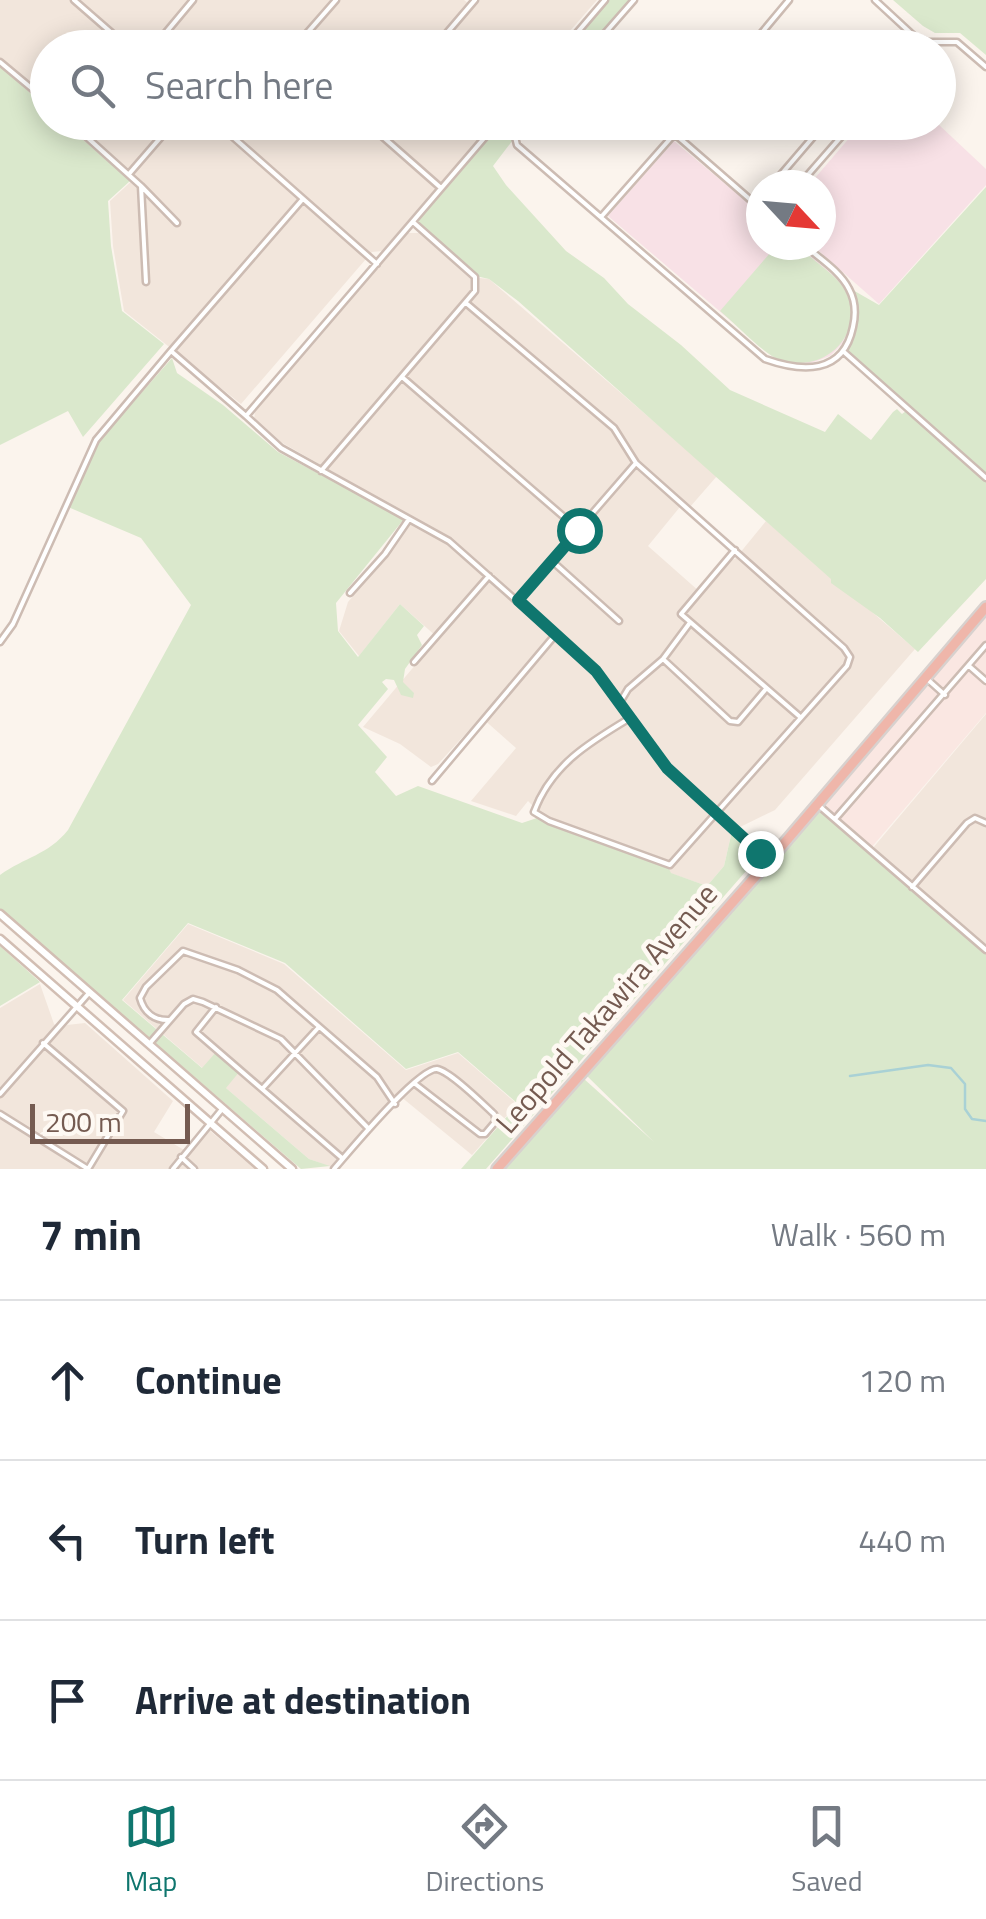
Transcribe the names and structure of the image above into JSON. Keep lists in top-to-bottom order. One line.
{"streets":{"highway":["Leopold Takawira Avenue"]},"scale_bar":"200 m","north":"bottom right","page":{"search":"Search here","scale":"200 m","heading":["7 min","Walk · 560 m"],"list":[["Continue","120 m"],["Turn left","440 m"],"Arrive at destination"],"nav":["Map","Directions","Saved"]}}
